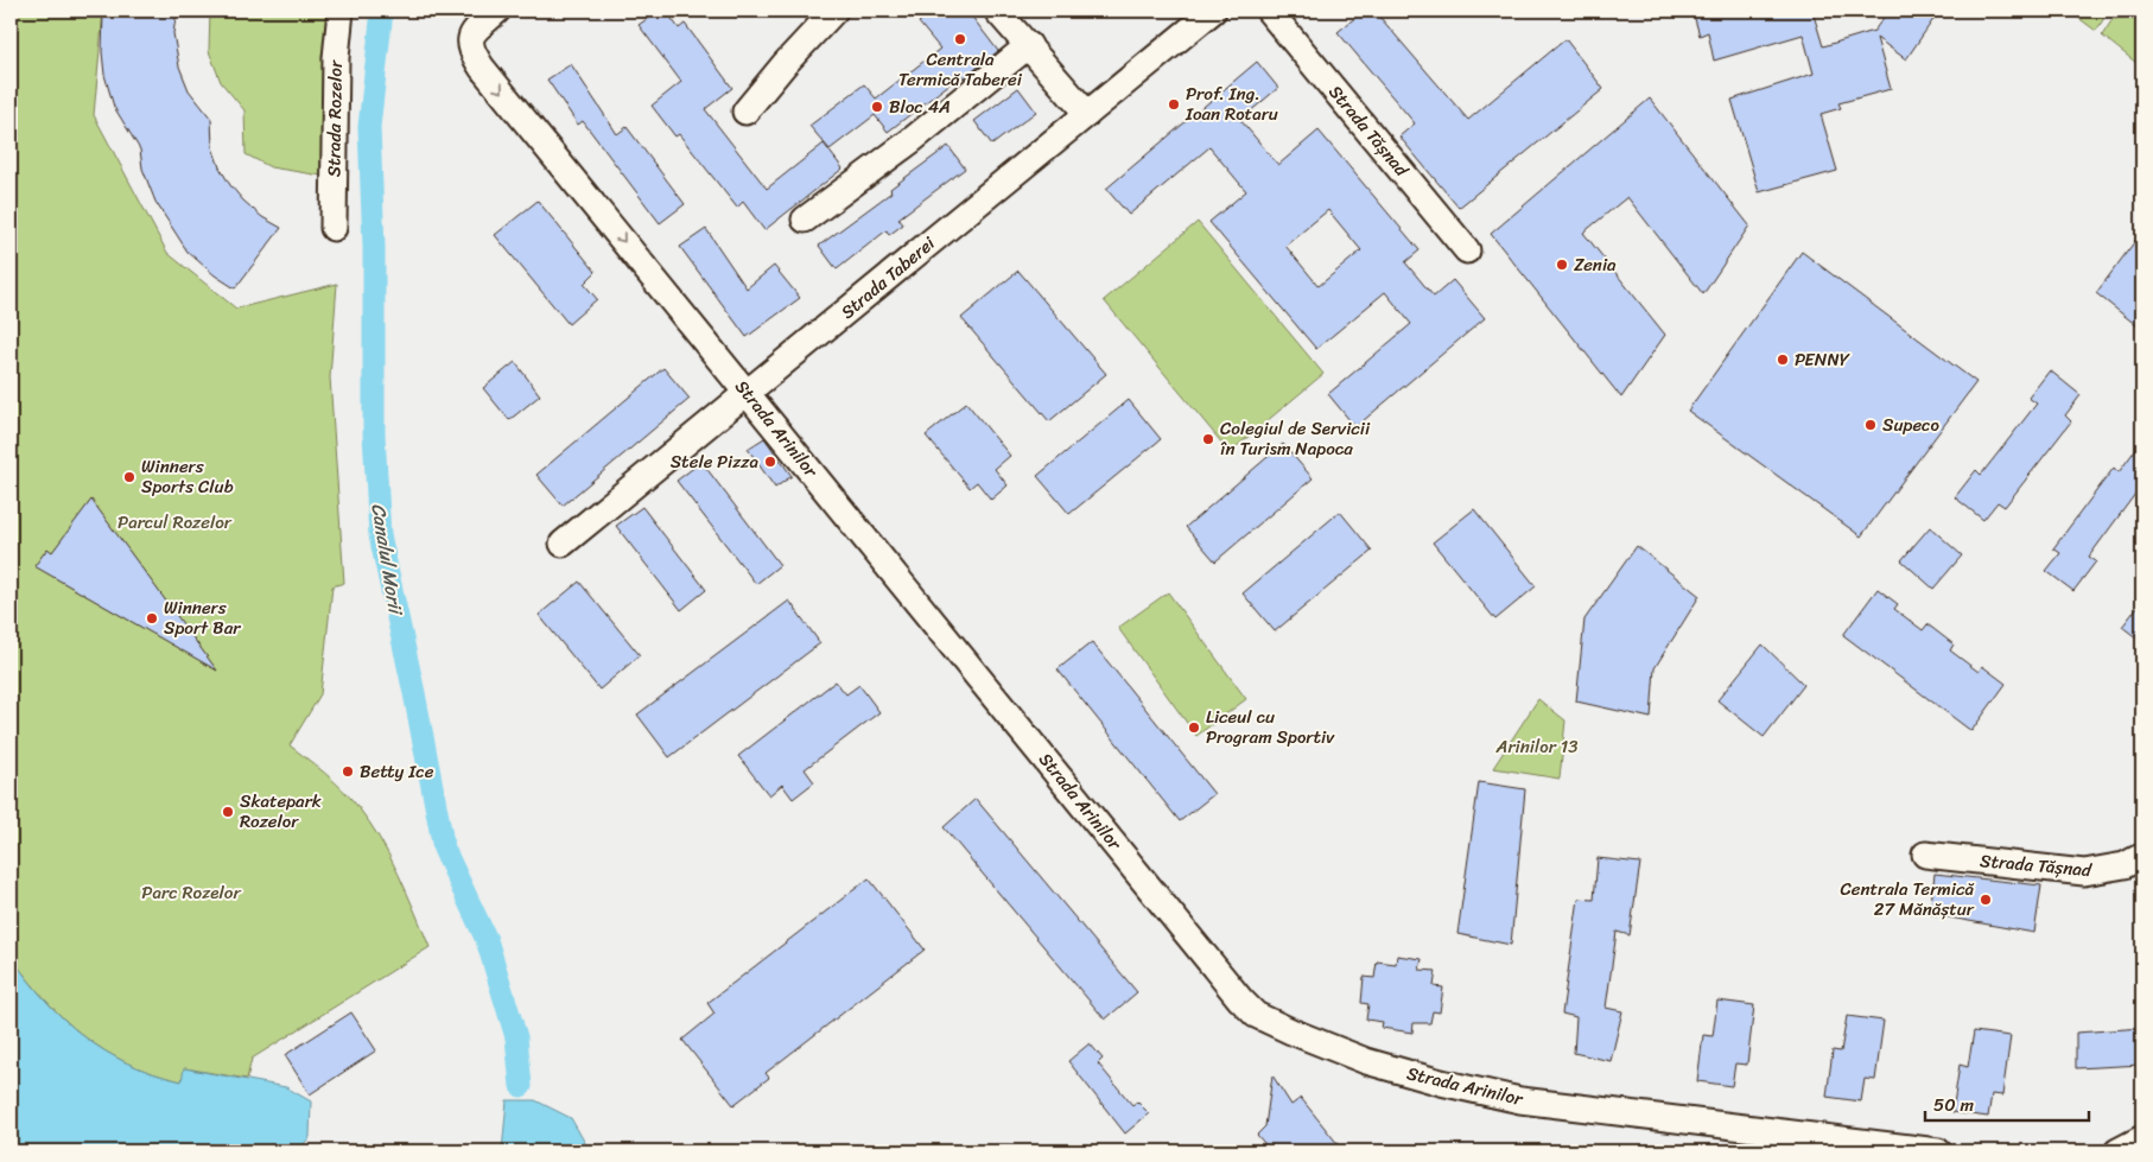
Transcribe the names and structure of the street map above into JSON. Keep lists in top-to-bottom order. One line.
{"streets":{"street":["Strada Rozelor","Strada Tășnad","Strada Taberei","Strada Arinilor"]},"crossings":[["Strada Taberei","Strada Arinilor"]],"water":["Canalul Morii"],"parks":["Parcul Rozelor","Arinilor 13","Parc Rozelor"],"places":["Centrala Termică Taberei","Prof. Ing. Ioan Rotaru","Bloc 4A","Zenia","PENNY","Supeco","Colegiul de Servicii în Turism Napoca","Stele Pizza","Winners Sports Club","Winners Sport Bar","Liceul cu Program Sportiv","Betty Ice","Skatepark Rozelor","Centrala Termică 27 Mănăștur"],"scale_bar":"50 m"}
